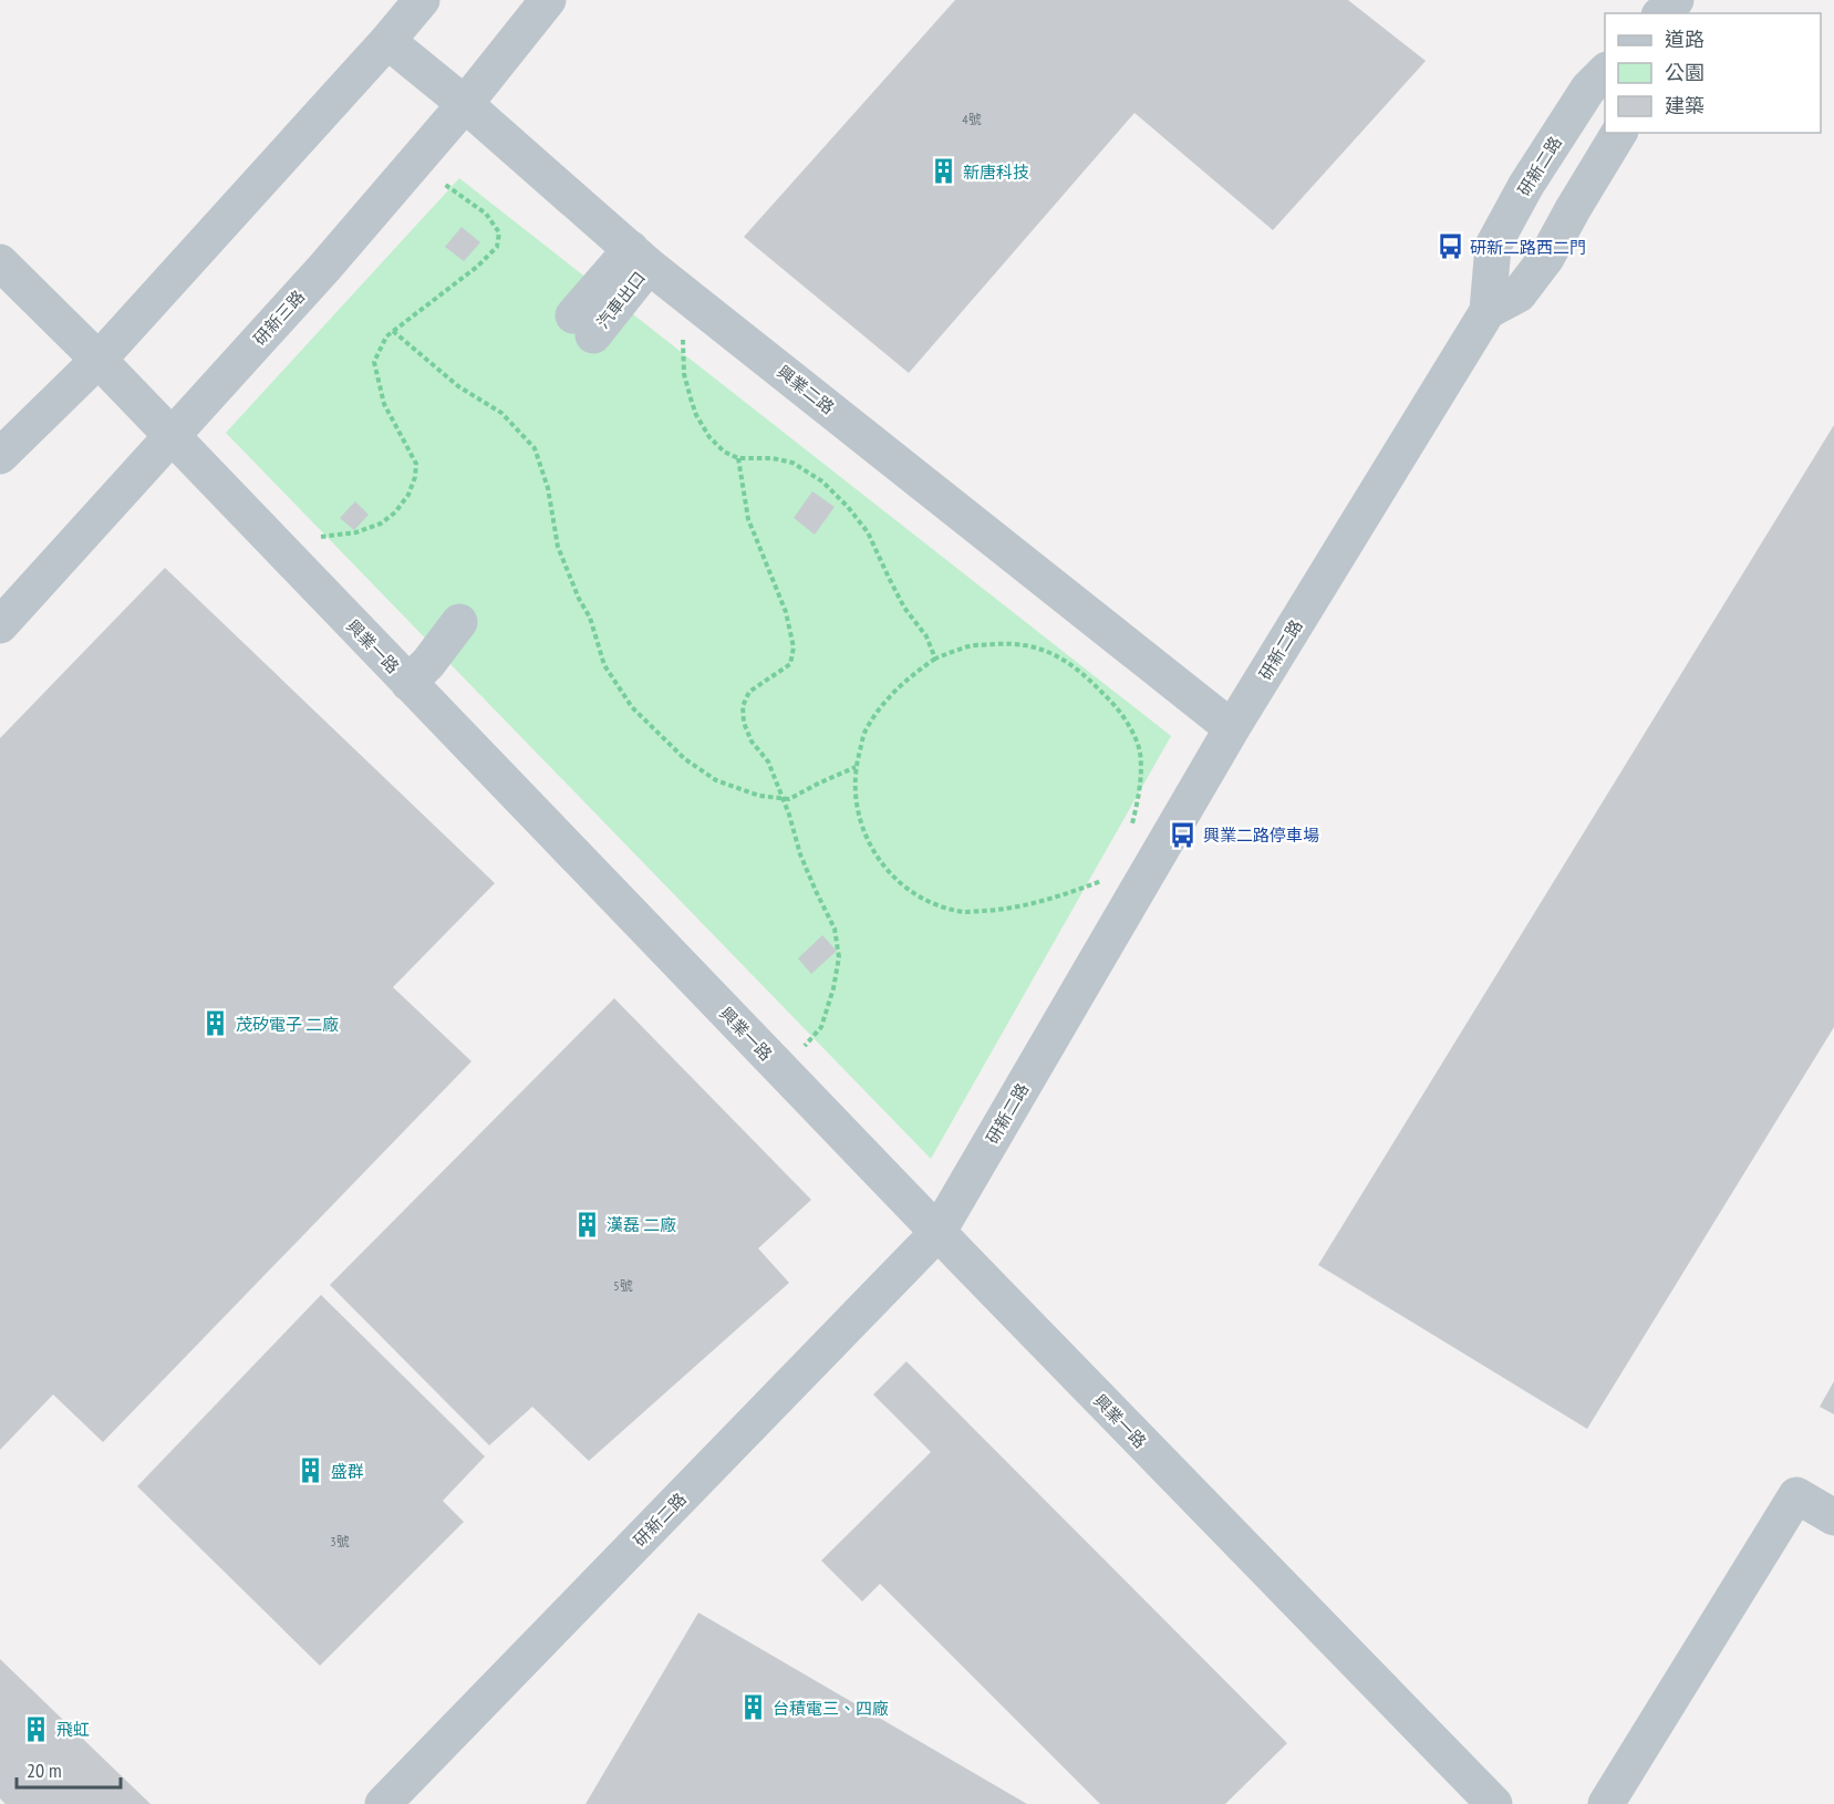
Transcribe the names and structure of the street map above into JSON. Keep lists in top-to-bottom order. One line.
{"streets":{"street":["研新二路","汽車出口","研新三路","興業二路","興業一路"]},"crossings":[["研新二路","興業二路"],["研新二路","興業一路"],["汽車出口","興業二路"],["研新三路","興業二路"],["研新三路","興業一路"]],"places":{"building":["新唐科技","茂矽電子 二廠","漢磊 二廠","盛群","台積電三、四廠","飛虹"],"bus stop":["研新二路西二門","興業二路停車場"]},"house_numbers":["4號","5號","3號"],"legend":["道路","公園","建築"],"scale_bar":"20 m"}
